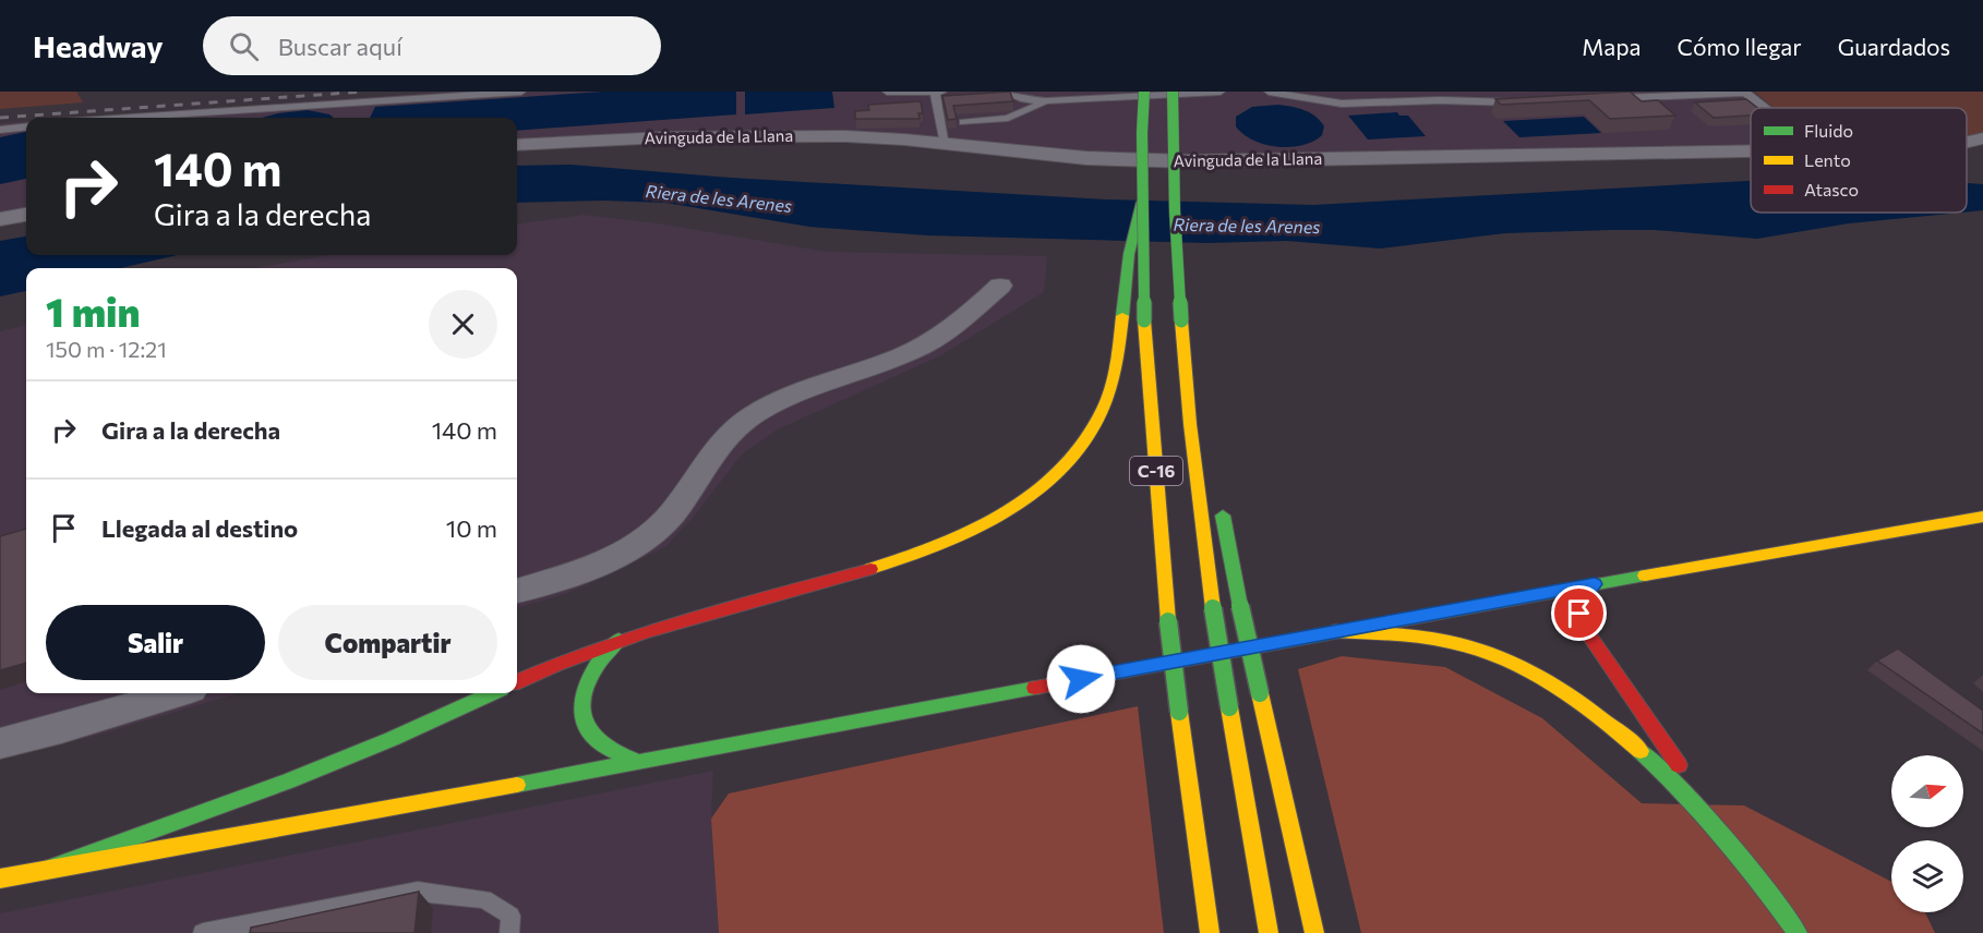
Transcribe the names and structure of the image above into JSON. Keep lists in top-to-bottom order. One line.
{"streets":{"main road":["C-16"],"street":["Avinguda de la Llana"]},"water":["Riera de les Arenes"],"legend":["Fluido","Lento","Atasco"],"north":"right","page":{"header":"Headway","search":"Buscar aquí","nav":["Mapa","Cómo llegar","Guardados"],"turn":["140 m","Gira a la derecha"],"heading":["1 min","150 m · 12:21"],"list":[{"name":"Gira a la derecha","value":"140 m"},{"name":"Llegada al destino","value":"10 m"}],"buttons":["Salir","Compartir"]}}
